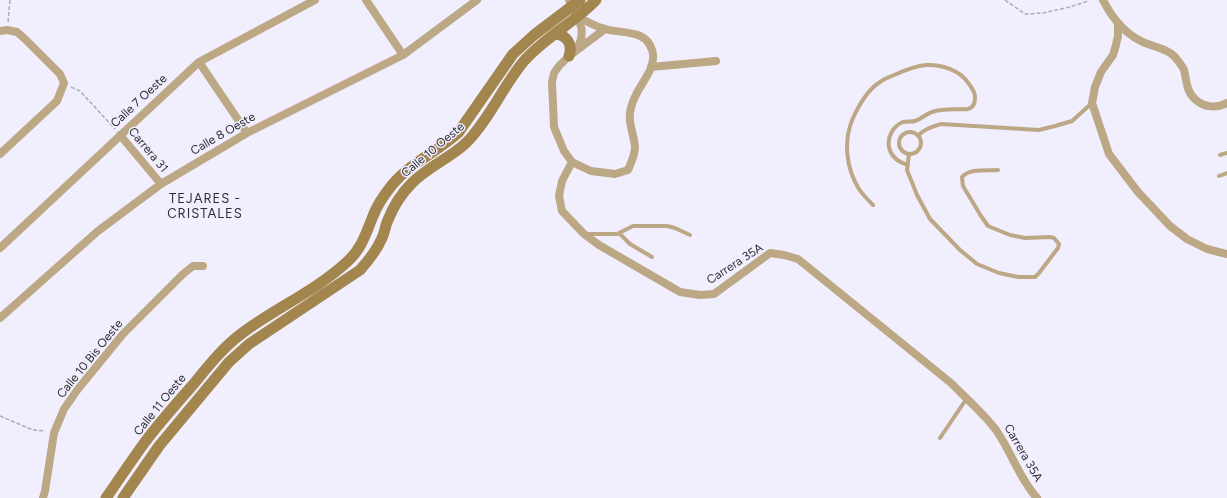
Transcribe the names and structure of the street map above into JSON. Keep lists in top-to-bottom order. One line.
{"streets":{"main road":["Calle 10 Oeste","Calle 11 Oeste"],"street":["Calle 7 Oeste","Calle 8 Oeste","Carrera 31","Carrera 35A","Calle 10 Bis Oeste"]},"crossings":[["Calle 7 Oeste","Carrera 31"],["Calle 8 Oeste","Carrera 31"],["Calle 10 Oeste","Calle 11 Oeste"]],"districts":["TEJARES - CRISTALES"]}
